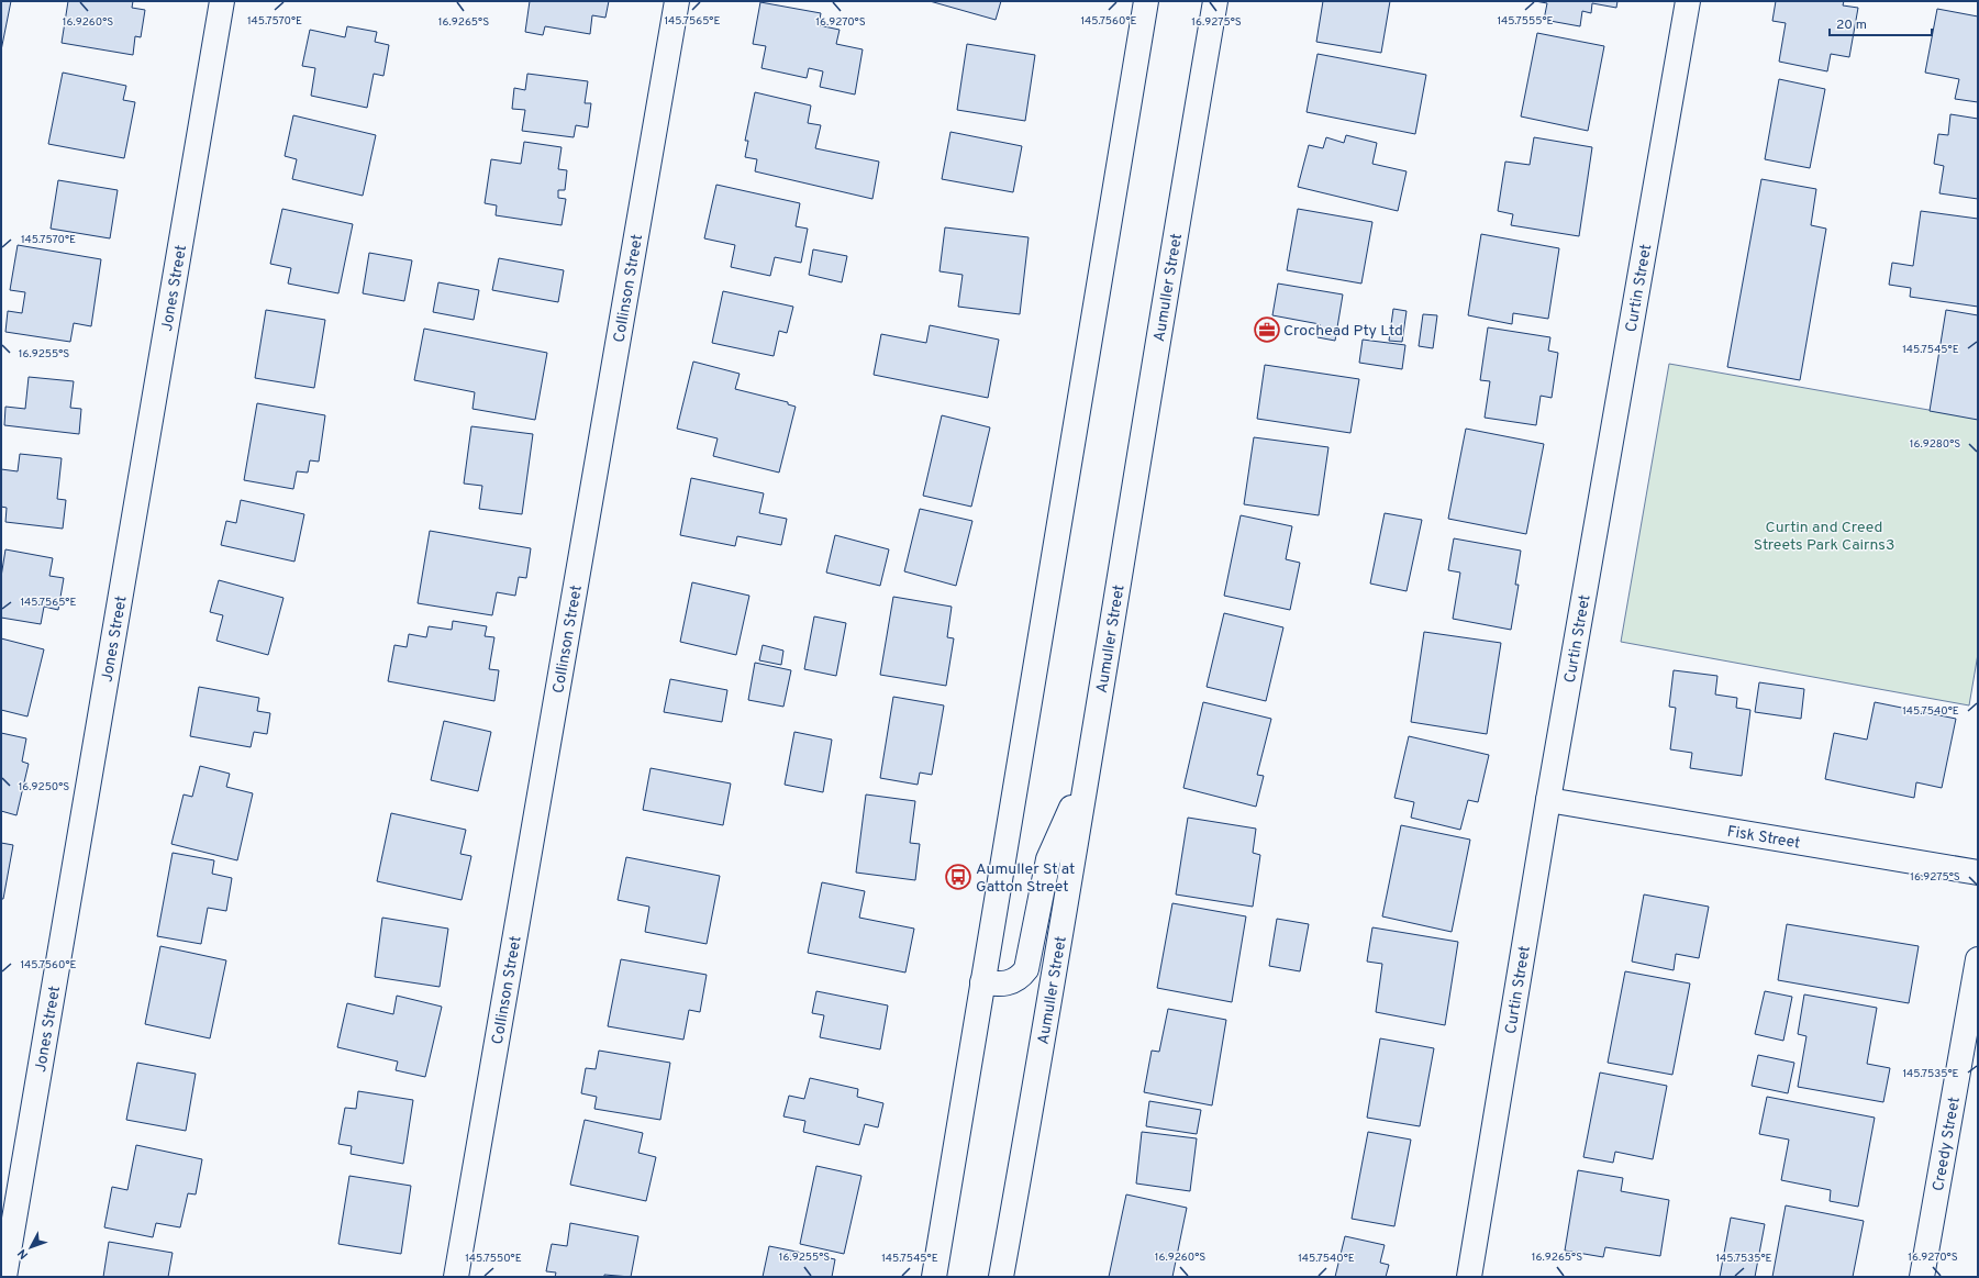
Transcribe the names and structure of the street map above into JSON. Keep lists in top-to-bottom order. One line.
{"streets":{"street":["Jones Street","Collinson Street","Aumuller Street","Curtin Street","Fisk Street","Creedy Street"]},"crossings":[["Curtin Street","Fisk Street"]],"parks":["Curtin and Creed Streets Park Cairns3"],"places":{"office":["Crochead Pty Ltd"],"bus stop":["Aumuller St at Gatton Street"]},"scale_bar":"20 m","north":"bottom left","coordinates":["145.7570°E","145.7565°E","145.7560°E","145.7555°E","16.9260°S","16.9265°S","16.9270°S","16.9275°S","145.7545°E","16.9255°S","16.9280°S","145.7540°E","16.9250°S","145.7535°E","145.7550°E"]}
